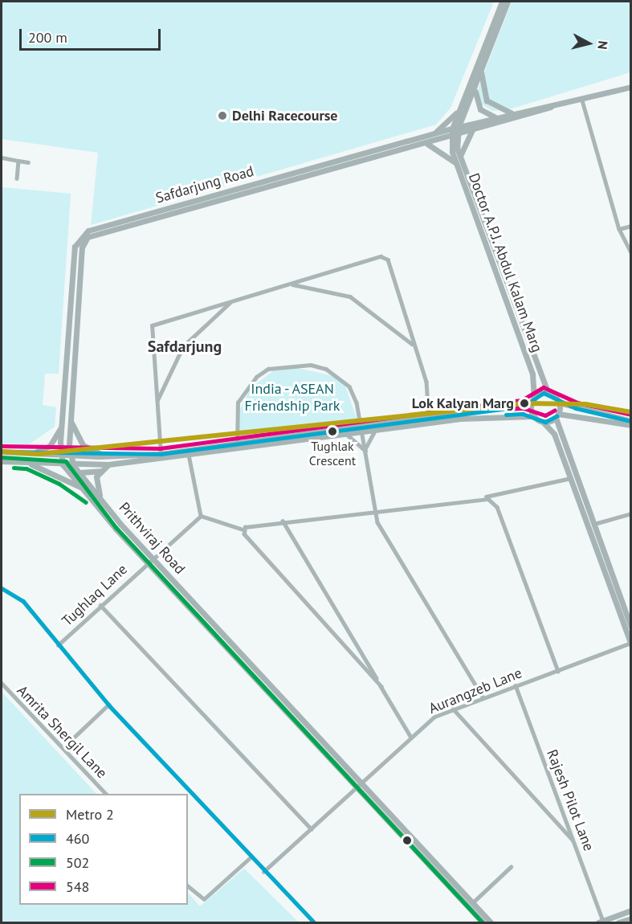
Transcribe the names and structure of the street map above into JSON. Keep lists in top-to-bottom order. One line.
{"streets":{"main road":["Safdarjung Road","Doctor A.P.J. Abdul Kalam Marg","Prithviraj Road"],"street":["Tughlaq Lane","Aurangzeb Lane","Amrita Shergil Lane","Rajesh Pilot Lane"]},"crossings":[["Safdarjung Road","Doctor A.P.J. Abdul Kalam Marg"],["Safdarjung Road","Prithviraj Road"],["Prithviraj Road","Tughlaq Lane"],["Prithviraj Road","Aurangzeb Lane"],["Aurangzeb Lane","Rajesh Pilot Lane"]],"districts":["Safdarjung"],"parks":["India - ASEAN Friendship Park"],"places":["Delhi Racecourse","Lok Kalyan Marg","Tughlak Crescent"],"lines":["transit line 548","transit line 460","metro line 2","transit line 502"],"legend":["Metro 2","460","502","548"],"scale_bar":"200 m","north":"right"}
